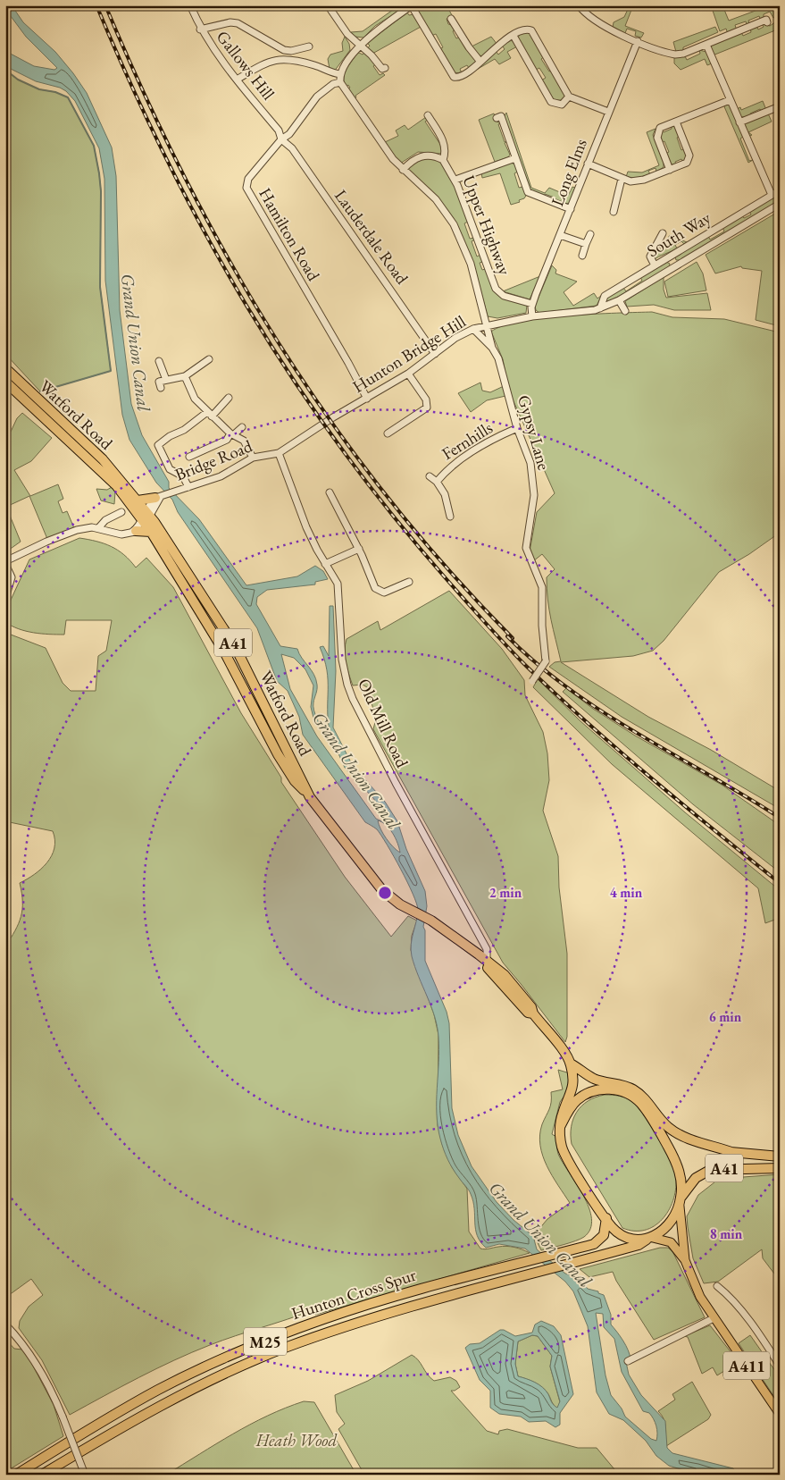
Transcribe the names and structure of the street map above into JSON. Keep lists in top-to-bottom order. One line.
{"streets":{"highway":["Watford Road","A41","Hunton Cross Spur","M25"],"main road":["A411"],"street":["Gallows Hill","Long Elms","Upper Highway","Hamilton Road","South Way","Lauderdale Road","Hunton Bridge Hill","Gypsy Lane","Fernhills","Bridge Road","Old Mill Road"]},"crossings":[["Gallows Hill","Hamilton Road"],["Gallows Hill","Lauderdale Road"],["Long Elms","Upper Highway"],["Long Elms","Hunton Bridge Hill"],["Upper Highway","Hamilton Road"],["Upper Highway","Hunton Bridge Hill"],["Upper Highway","Gypsy Lane"],["Hamilton Road","Lauderdale Road"],["Hamilton Road","Hunton Bridge Hill"],["South Way","Hunton Bridge Hill"],["Lauderdale Road","Hunton Bridge Hill"],["Hunton Bridge Hill","Gypsy Lane"],["Hunton Bridge Hill","Bridge Road"],["Hunton Bridge Hill","Old Mill Road"],["Watford Road","A41"],["Watford Road","Old Mill Road"],["Gypsy Lane","Fernhills"],["Bridge Road","Old Mill Road"],["A41","Old Mill Road"],["A41","Hunton Cross Spur"],["A41","A411"],["Hunton Cross Spur","A411"]],"water":["Grand Union Canal"],"parks":["Heath Wood"],"rings":["2 min","4 min","6 min","8 min"]}
